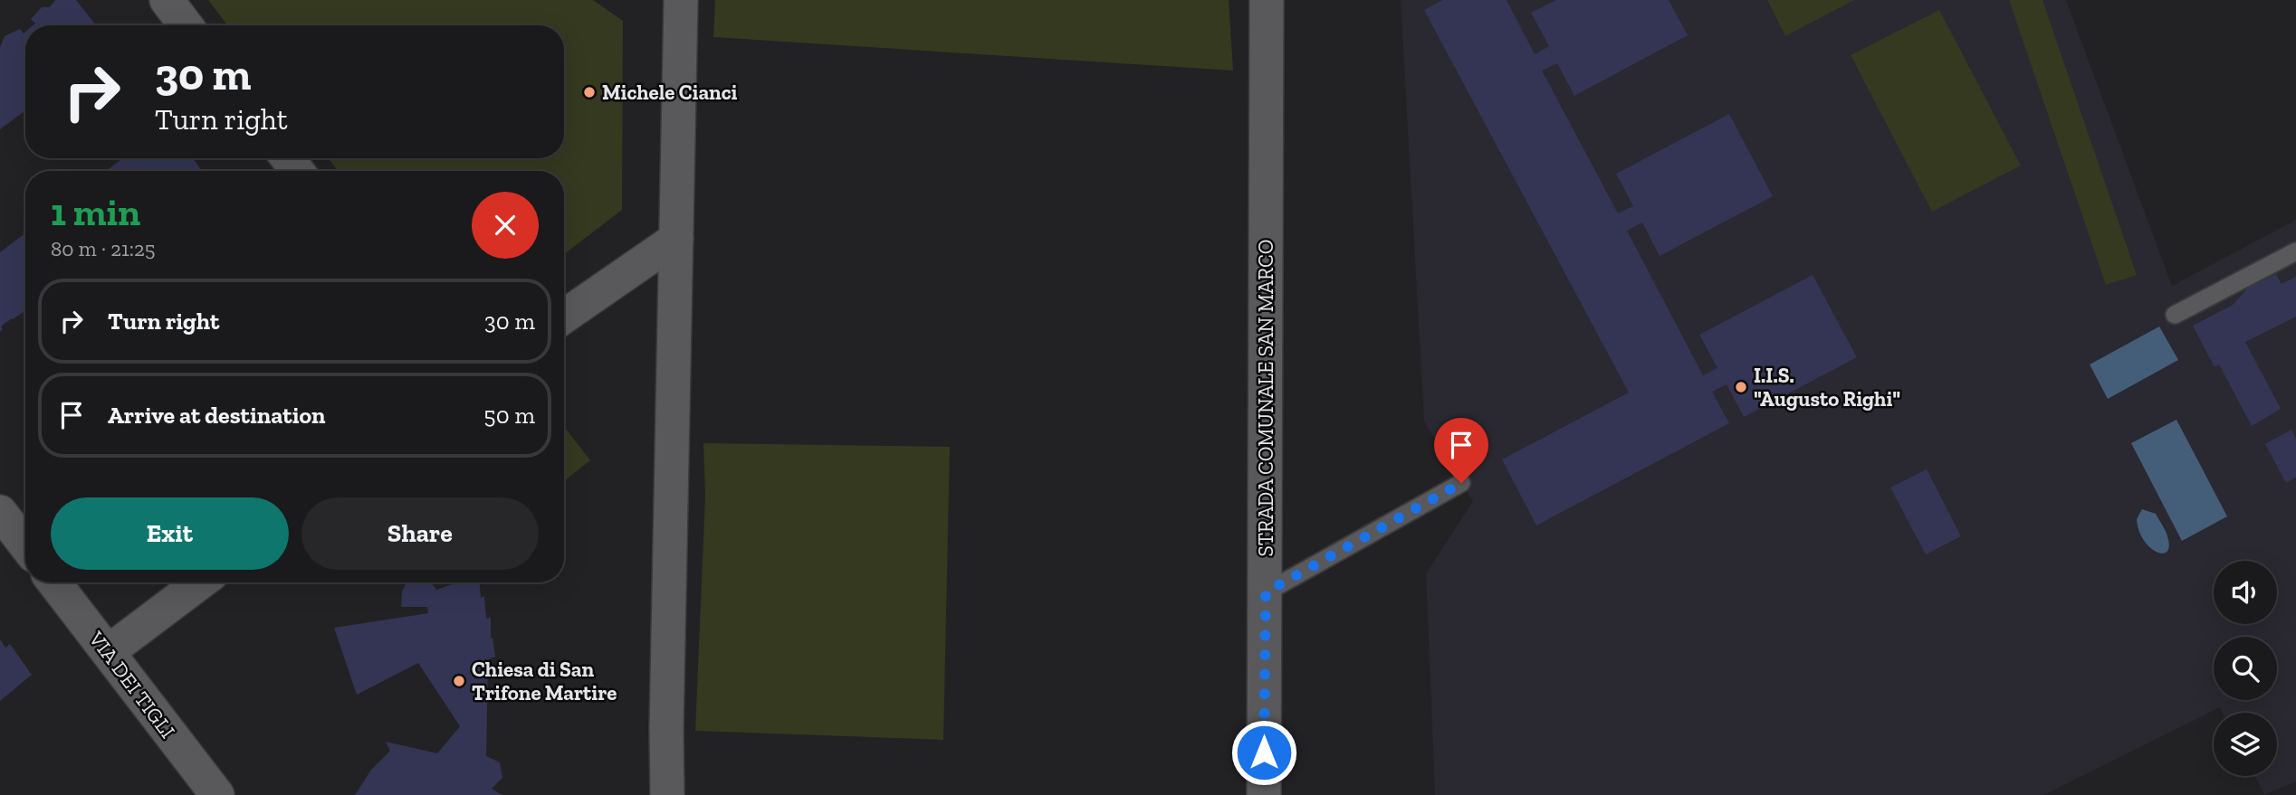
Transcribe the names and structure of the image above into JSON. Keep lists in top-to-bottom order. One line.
{"streets":{"street":["STRADA COMUNALE SAN MARCO","VIA DEI TIGLI"]},"places":["Michele Cianci","I.I.S. \"Augusto Righi\"","Chiesa di San Trifone Martire"],"page":{"turn":["30 m","Turn right"],"heading":["1 min","80 m · 21:25"],"list":[{"name":"Turn right","value":"30 m"},{"name":"Arrive at destination","value":"50 m"}],"buttons":["Exit","Share"]}}
